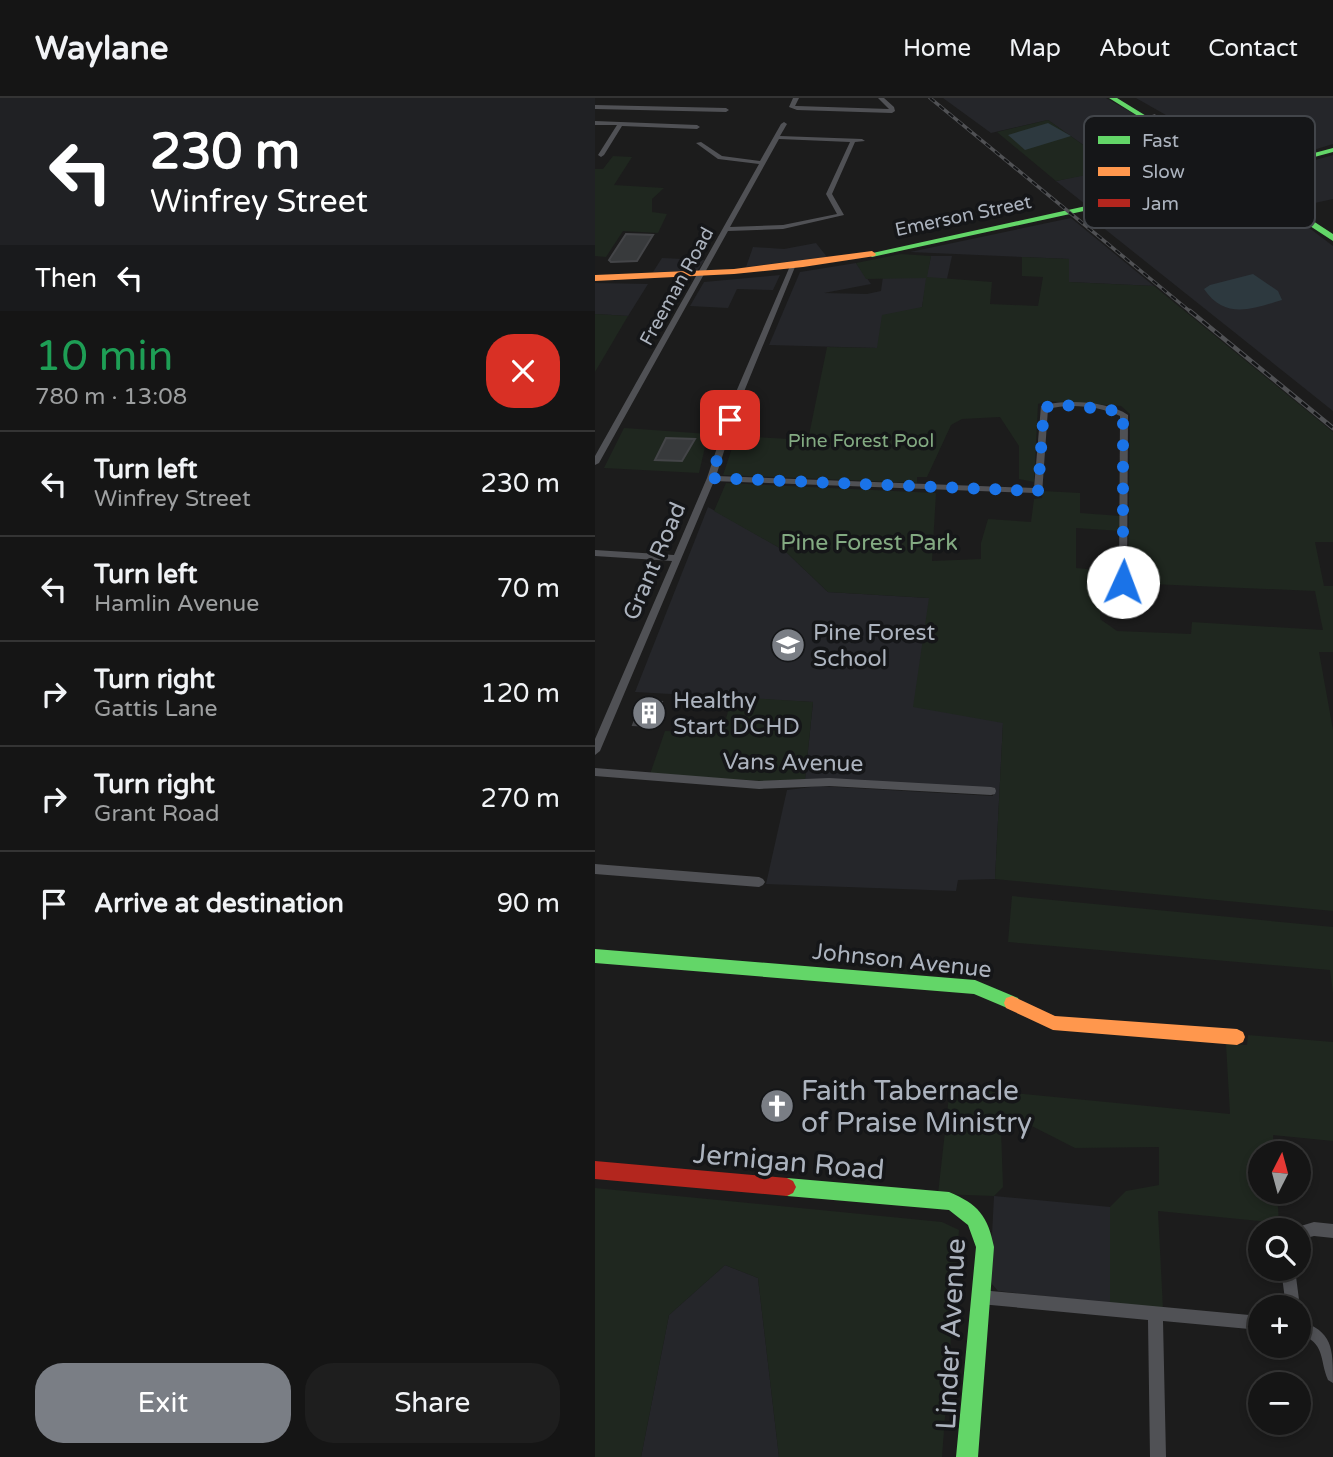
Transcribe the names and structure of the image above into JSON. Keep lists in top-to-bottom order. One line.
{"streets":{"main road":["Emerson Street","Johnson Avenue","Jernigan Road","Linder Avenue"],"street":["Freeman Road","Grant Road","Vans Avenue"]},"crossings":[["Emerson Street","Freeman Road"],["Emerson Street","Grant Road"],["Jernigan Road","Linder Avenue"]],"parks":["Pine Forest Pool","Pine Forest Park"],"places":{"school or university":["Pine Forest School"],"building":["Healthy Start DCHD"],"church":["Faith Tabernacle of Praise Ministry"]},"legend":["Fast","Slow","Jam"],"north":"top","page":{"header":"Waylane","nav":["Home","Map","About","Contact"],"turn":["230 m","Winfrey Street"],"then":"Then","heading":["10 min","780 m · 13:08"],"list":[{"name":"Turn left","note":"Winfrey Street","value":"230 m"},{"name":"Turn left","note":"Hamlin Avenue","value":"70 m"},{"name":"Turn right","note":"Gattis Lane","value":"120 m"},{"name":"Turn right","note":"Grant Road","value":"270 m"},{"name":"Arrive at destination","value":"90 m"}],"map_buttons":["+","−"],"buttons":["Exit","Share"]}}
